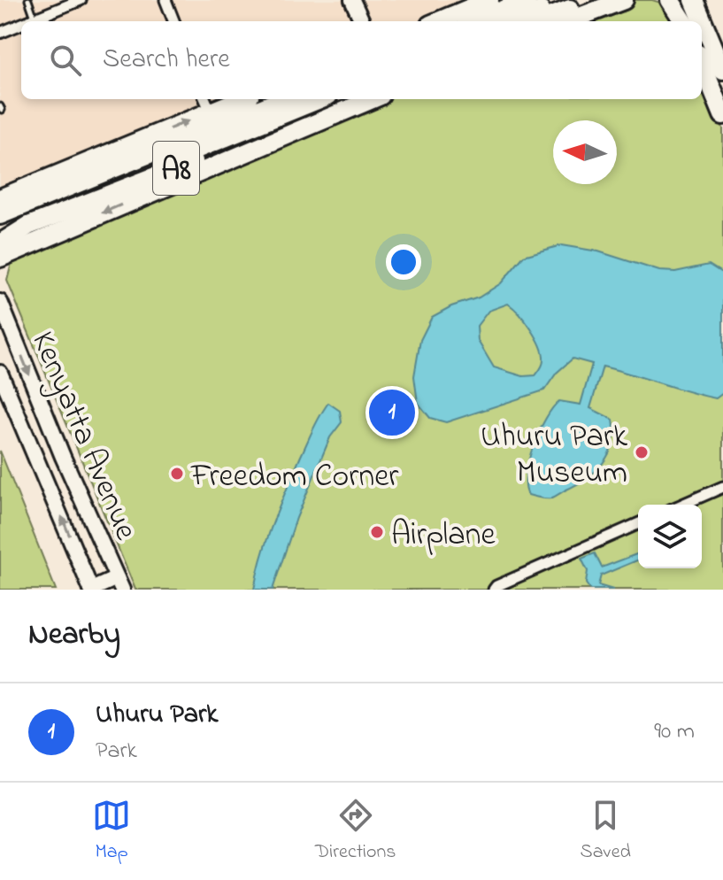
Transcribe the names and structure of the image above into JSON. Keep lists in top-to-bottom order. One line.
{"streets":{"highway":["A8"],"main road":["Kenyatta Avenue"]},"places":["Uhuru Park Museum","Freedom Corner","Airplane"],"north":"left","page":{"search":"Search here","pins":"1","heading":"Nearby","list":[{"mark":"1","name":"Uhuru Park","note":"Park","value":"90 m"}],"nav":["Map","Directions","Saved"]}}
